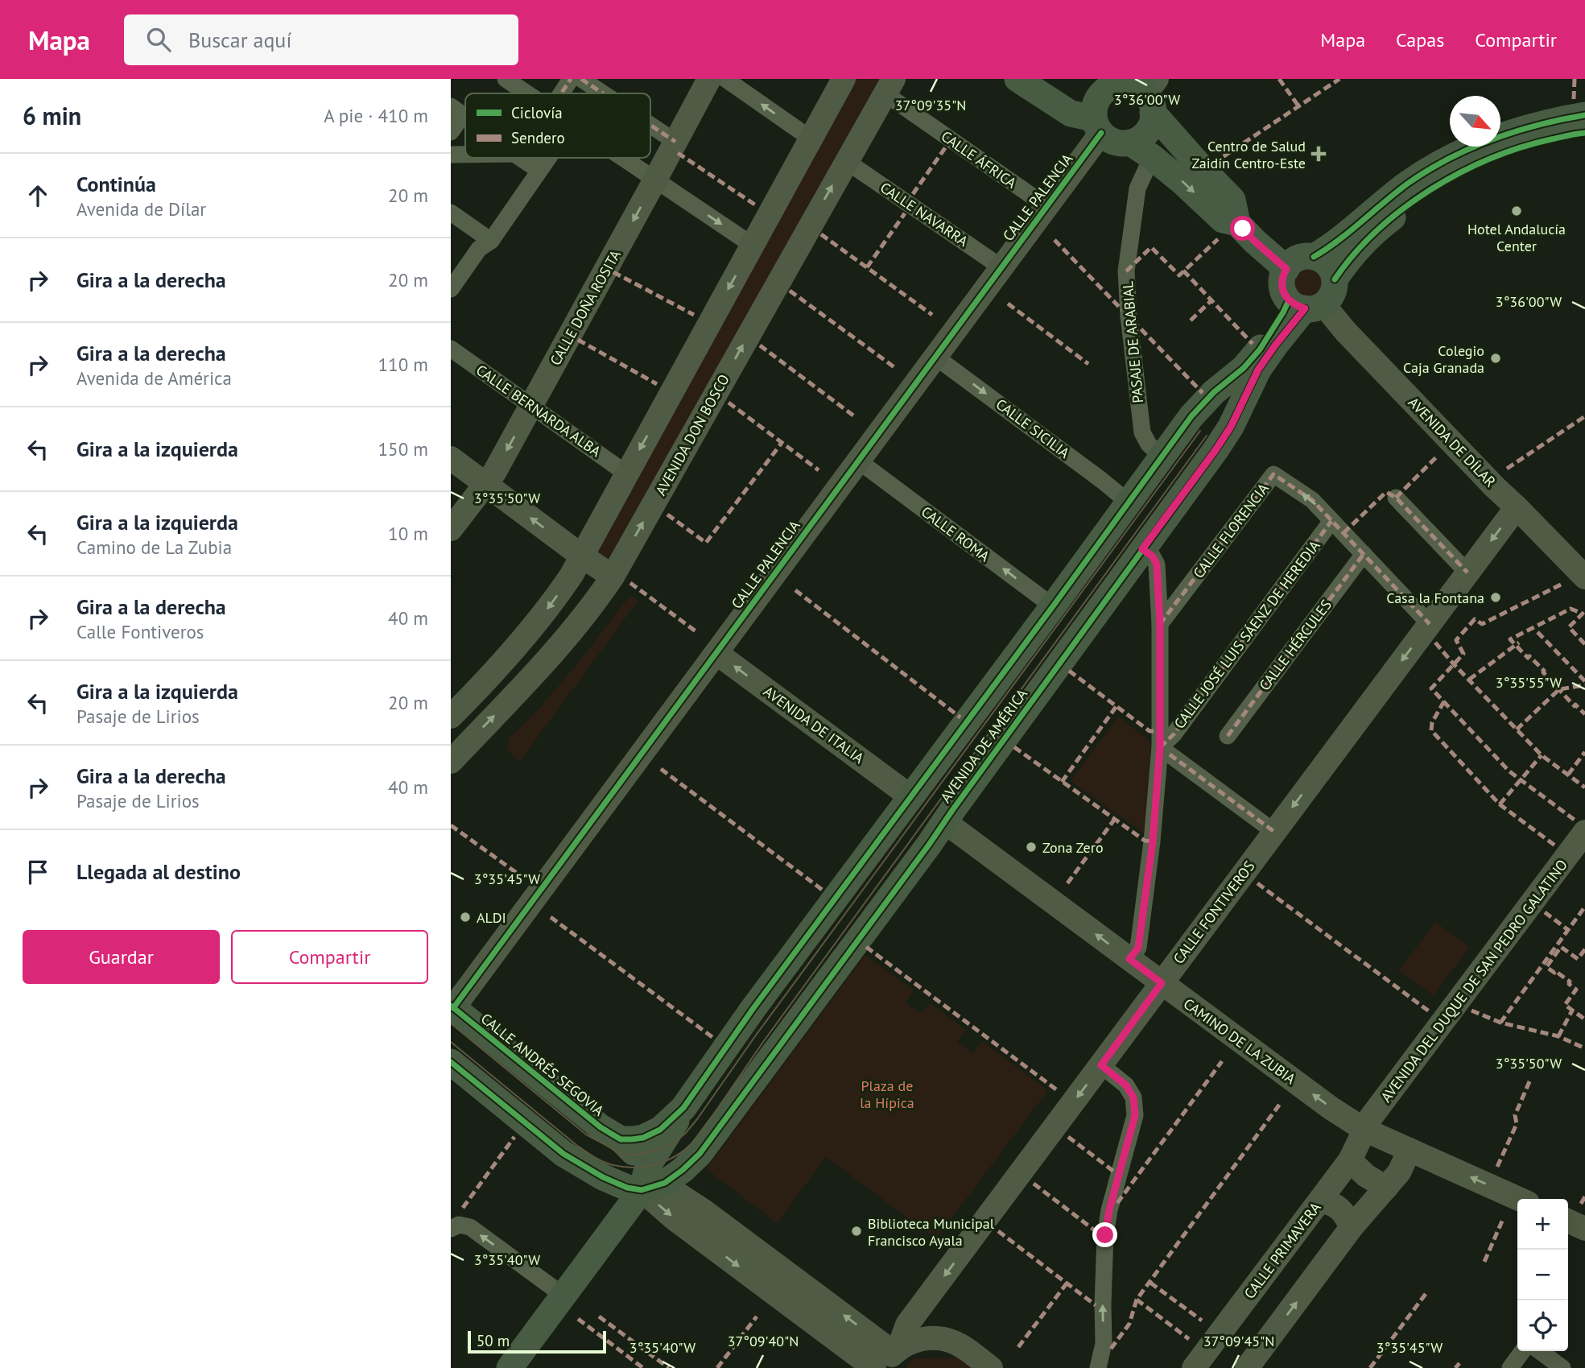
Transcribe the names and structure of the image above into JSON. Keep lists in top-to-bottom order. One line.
{"streets":{"main road":["CALLE PALENCIA","CALLE DOÑA ROSITA","AVENIDA DON BOSCO","AVENIDA DE DÍLAR","AVENIDA DE ITALIA","AVENIDA DE AMÉRICA","CALLE FONTIVEROS","AVENIDA DEL DUQUE DE SAN PEDRO GALATINO","CAMINO DE LA ZUBIA","CALLE ANDRÉS SEGOVIA","CALLE PRIMAVERA"],"street":["CALLE ÁFRICA","CALLE NAVARRA","PASAJE DE ARABIAL","CALLE BERNARDA ALBA","CALLE SICILIA","CALLE FLORENCIA","CALLE ROMA","CALLE JOSÉ LUIS SÁENZ DE HEREDIA","CALLE HÉRCULES"]},"crossings":[["CALLE ÁFRICA","CALLE PALENCIA"],["CALLE ÁFRICA","AVENIDA DON BOSCO"],["CALLE PALENCIA","CALLE NAVARRA"],["CALLE PALENCIA","CALLE SICILIA"],["CALLE PALENCIA","CALLE ROMA"],["CALLE PALENCIA","AVENIDA DE ITALIA"],["CALLE PALENCIA","CALLE ANDRÉS SEGOVIA"],["CALLE NAVARRA","AVENIDA DON BOSCO"],["CALLE DOÑA ROSITA","CALLE BERNARDA ALBA"],["PASAJE DE ARABIAL","AVENIDA DE AMÉRICA"],["CALLE SICILIA","AVENIDA DE AMÉRICA"],["AVENIDA DE DÍLAR","AVENIDA DE AMÉRICA"],["AVENIDA DE DÍLAR","CALLE FONTIVEROS"],["CALLE FLORENCIA","CALLE JOSÉ LUIS SÁENZ DE HEREDIA"],["CALLE FLORENCIA","CALLE HÉRCULES"],["CALLE FLORENCIA","CALLE FONTIVEROS"],["CALLE ROMA","AVENIDA DE AMÉRICA"],["AVENIDA DE ITALIA","AVENIDA DE AMÉRICA"],["AVENIDA DE AMÉRICA","CAMINO DE LA ZUBIA"],["AVENIDA DE AMÉRICA","CALLE ANDRÉS SEGOVIA"],["CALLE FONTIVEROS","CAMINO DE LA ZUBIA"],["CALLE FONTIVEROS","CALLE ANDRÉS SEGOVIA"],["AVENIDA DEL DUQUE DE SAN PEDRO GALATINO","CAMINO DE LA ZUBIA"],["AVENIDA DEL DUQUE DE SAN PEDRO GALATINO","CALLE PRIMAVERA"],["CAMINO DE LA ZUBIA","CALLE PRIMAVERA"]],"one_way":["CALLE SICILIA","CALLE ROMA","AVENIDA DE ITALIA","CALLE FONTIVEROS","CAMINO DE LA ZUBIA"],"parks":["Plaza de la Hípica"],"places":{"health":["Centro de Salud Zaidín Centro-Este"],"other":["Hotel Andalucía Center","Colegio Caja Granada","Casa la Fontana","Zona Zero","ALDI","Biblioteca Municipal Francisco Ayala"]},"legend":["Ciclovía","Sendero"],"scale_bar":"50 m","north":"bottom right","page":{"header":"Mapa","search":"Buscar aquí","nav":["Mapa","Capas","Compartir"],"heading":["6 min","A pie · 410 m"],"list":[["Continúa","Avenida de Dílar","20 m"],["Gira a la derecha","20 m"],["Gira a la derecha","Avenida de América","110 m"],["Gira a la izquierda","150 m"],["Gira a la izquierda","Camino de La Zubia","10 m"],["Gira a la derecha","Calle Fontiveros","40 m"],["Gira a la izquierda","Pasaje de Lirios","20 m"],["Gira a la derecha","Pasaje de Lirios","40 m"],"Llegada al destino"],"buttons":["Guardar","Compartir"],"map_buttons":["+","−"],"scale":"50 m"},"coordinates":["3°36'00\"W","37°09'35\"N","3°35'50\"W","3°35'55\"W","3°35'45\"W","3°35'40\"W","37°09'40\"N","37°09'45\"N"]}
